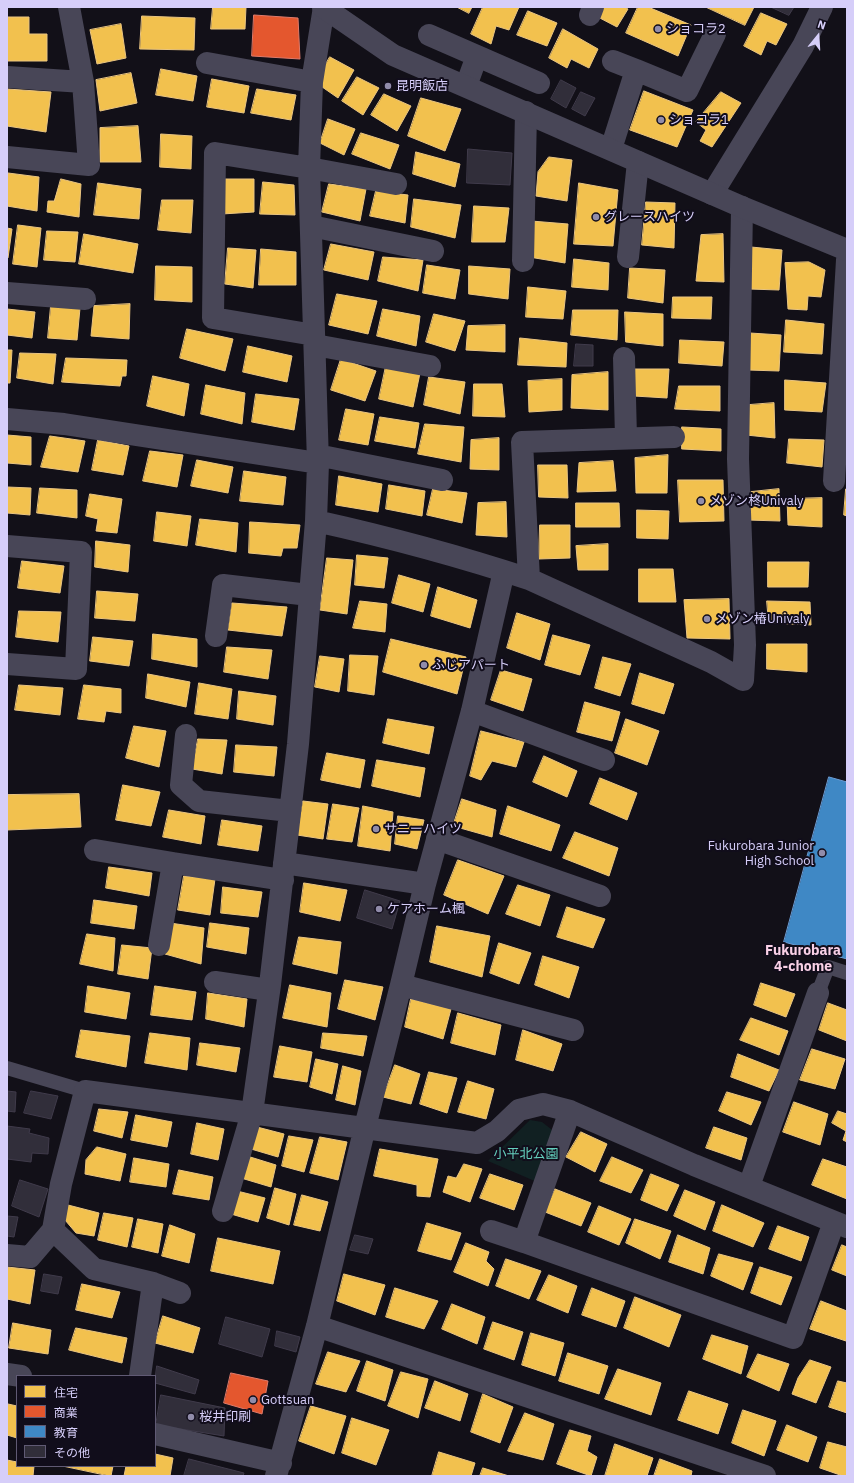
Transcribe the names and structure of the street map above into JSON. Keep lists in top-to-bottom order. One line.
{"districts":["Fukurobara 4-chome"],"parks":["小平北公園"],"places":["ショコラ2","昆明飯店","ショコラ1","グレースハイツ","メゾン柊Univaly","メゾン椿Univaly","ふじアパート","サニーハイツ","Fukurobara Junior High School","ケアホーム楓","Gottsuan","桜井印刷"],"legend":["住宅","商業","教育","その他"],"north":"top"}
